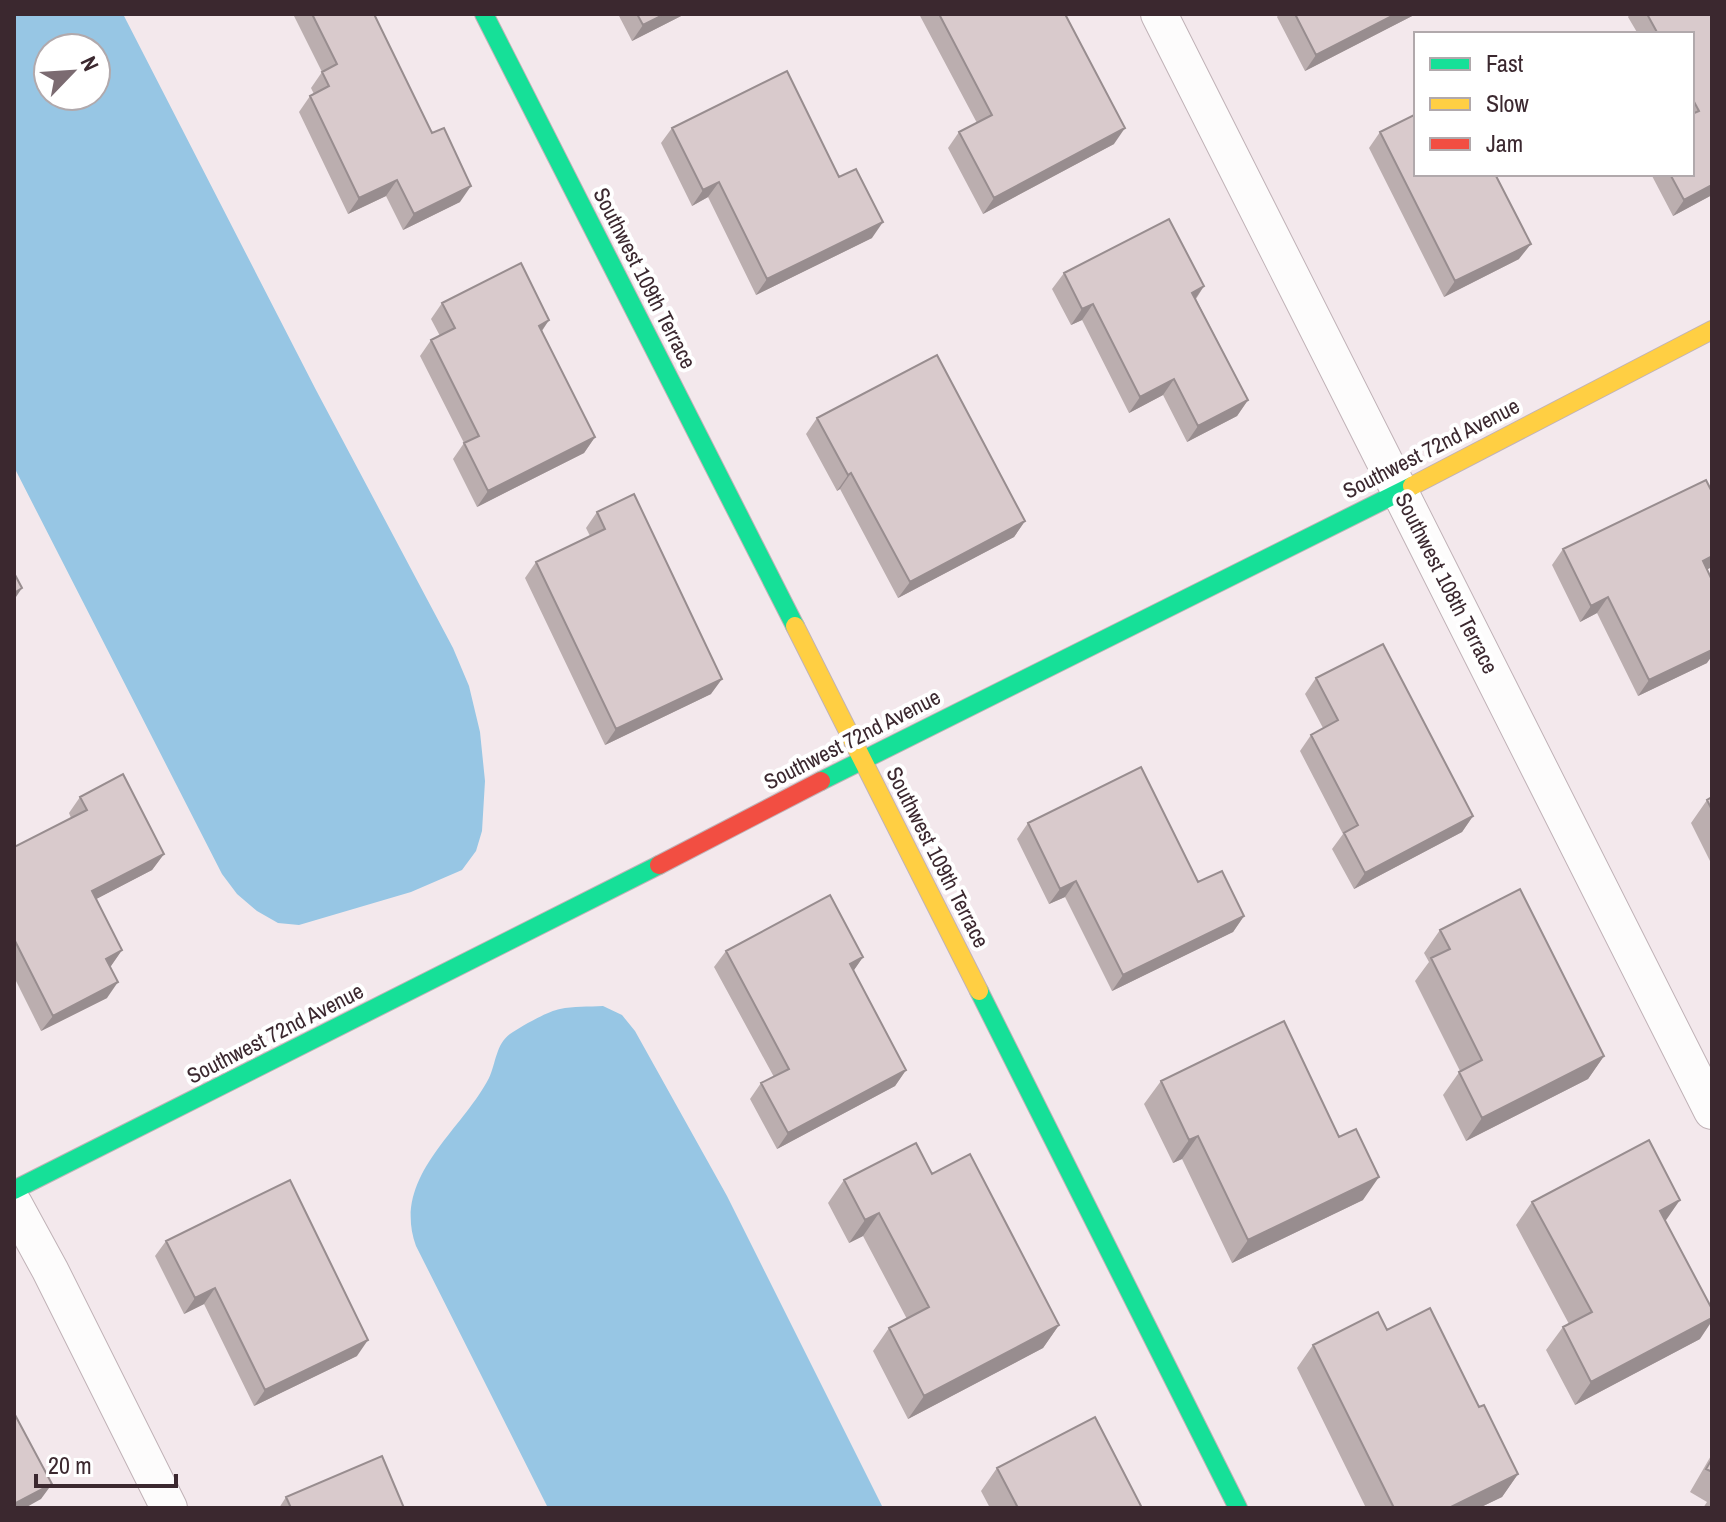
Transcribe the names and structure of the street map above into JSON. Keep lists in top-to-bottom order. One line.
{"streets":{"street":["Southwest 109th Terrace","Southwest 72nd Avenue","Southwest 108th Terrace"]},"crossings":[["Southwest 109th Terrace","Southwest 72nd Avenue"],["Southwest 72nd Avenue","Southwest 108th Terrace"]],"legend":["Fast","Slow","Jam"],"scale_bar":"20 m","north":"top right"}
